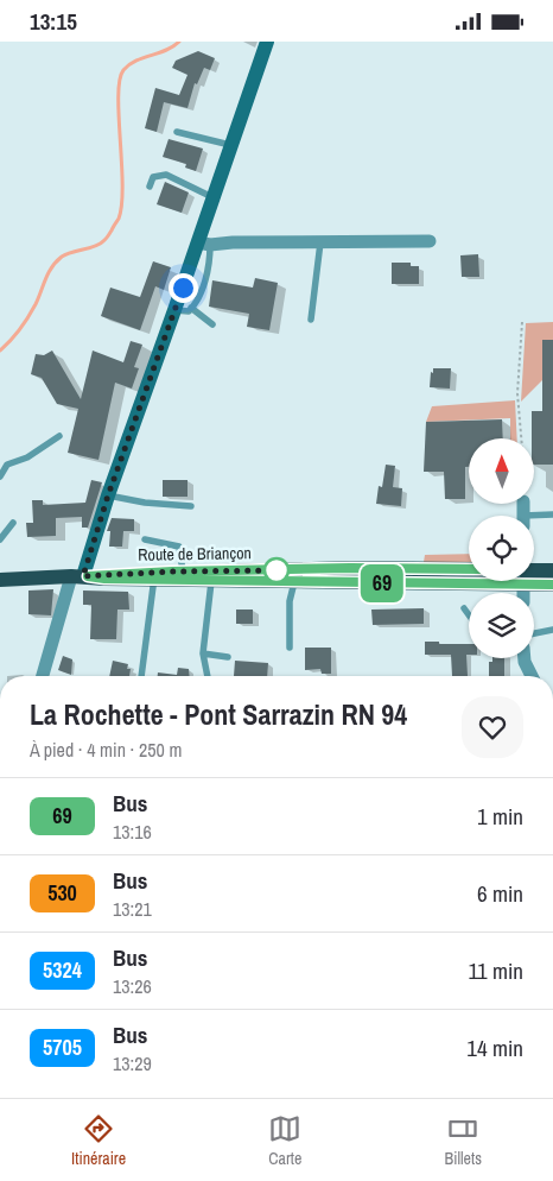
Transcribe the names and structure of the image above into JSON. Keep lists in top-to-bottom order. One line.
{"streets":{"main road":["Route de Briançon"]},"lines":["bus line 69"],"north":"top","page":{"status":"13:15","on_map":"69","heading":["La Rochette - Pont Sarrazin RN 94","À pied · 4 min · 250 m"],"list":[{"mark":"69","name":"Bus","note":"13:16","value":"1 min"},{"mark":"530","name":"Bus","note":"13:21","value":"6 min"},{"mark":"5324","name":"Bus","note":"13:26","value":"11 min"},{"mark":"5705","name":"Bus","note":"13:29","value":"14 min"}],"tabs":["Itinéraire","Carte","Billets"]}}
